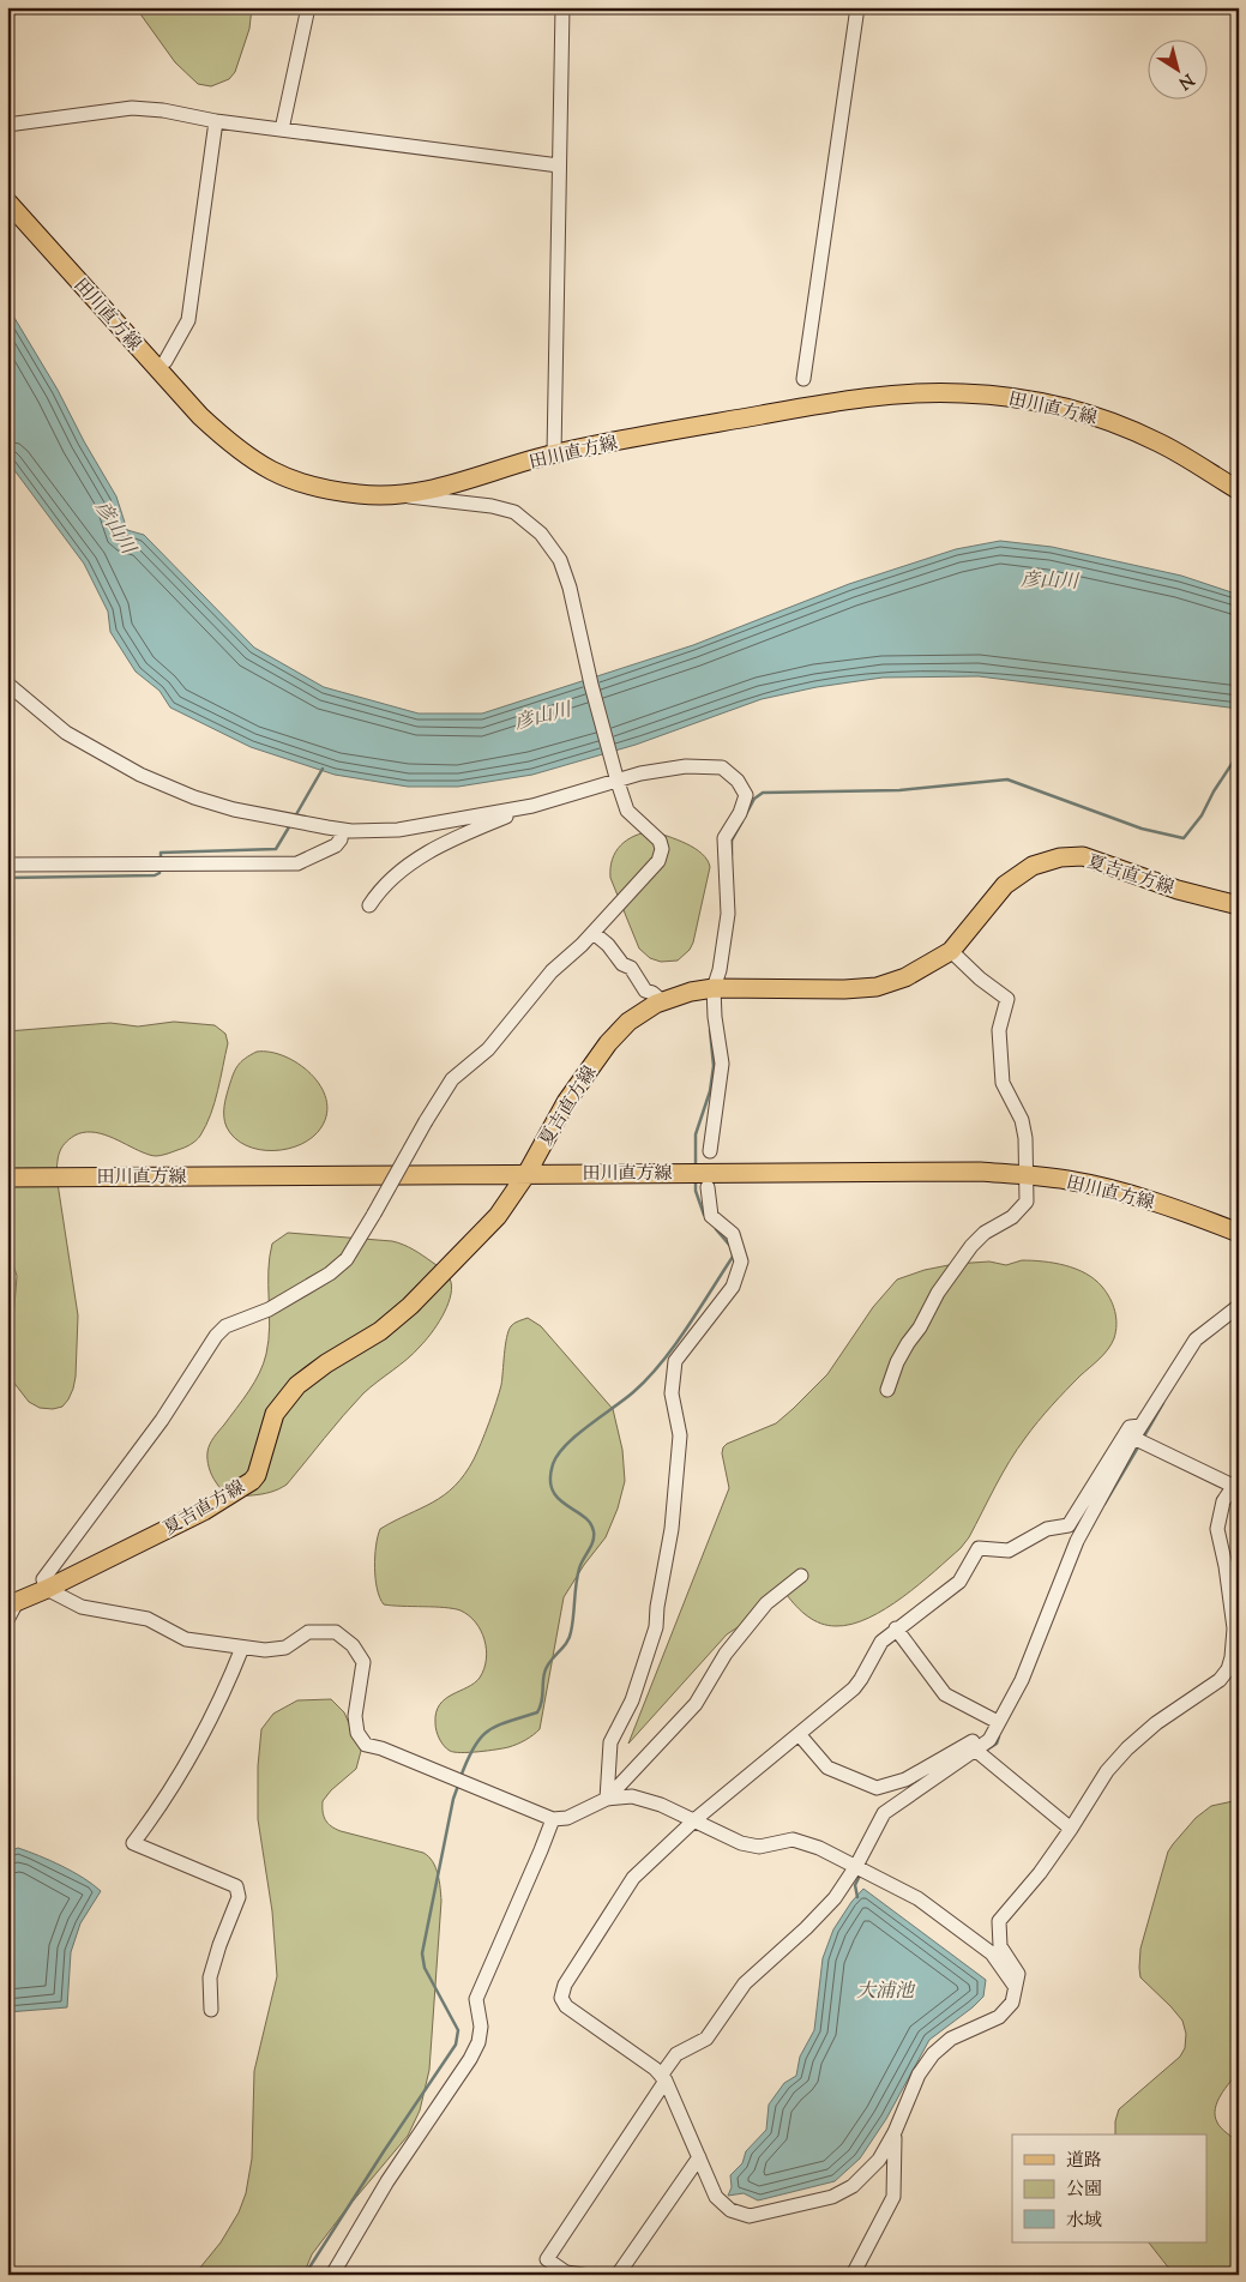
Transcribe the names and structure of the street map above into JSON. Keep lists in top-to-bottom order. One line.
{"streets":{"main road":["田川直方線","夏吉直方線"]},"crossings":[["田川直方線","夏吉直方線"]],"water":["彦山川","大浦池"],"legend":["道路","公園","水域"],"north":"bottom right"}
